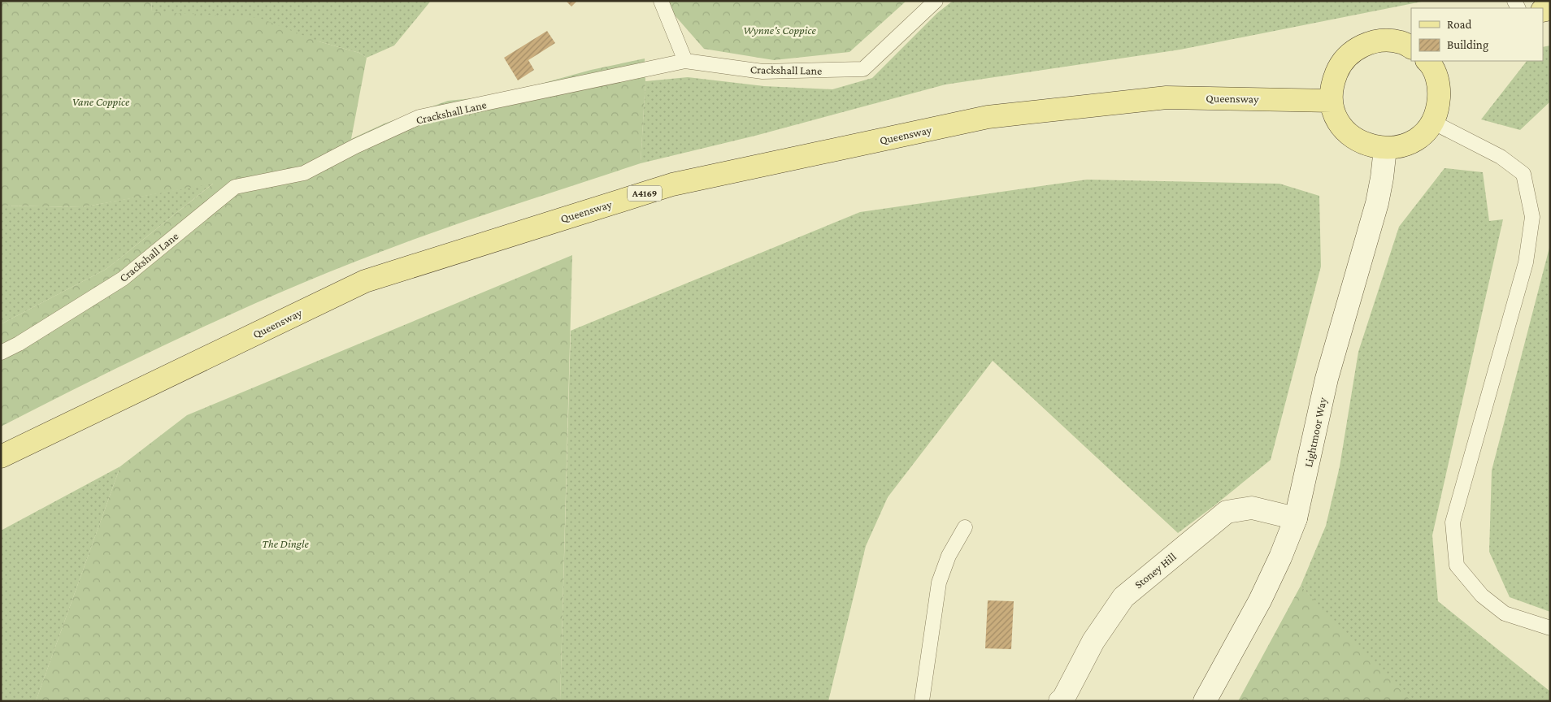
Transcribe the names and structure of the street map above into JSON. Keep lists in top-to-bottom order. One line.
{"streets":{"main road":["Queensway","A4169"],"street":["Lightmoor Way","Stoney Hill"],"lane":["Crackshall Lane"]},"crossings":[["Lightmoor Way","Stoney Hill"]],"parks":["Wynne's Coppice","Vane Coppice","The Dingle"],"legend":["Road","Building"]}
